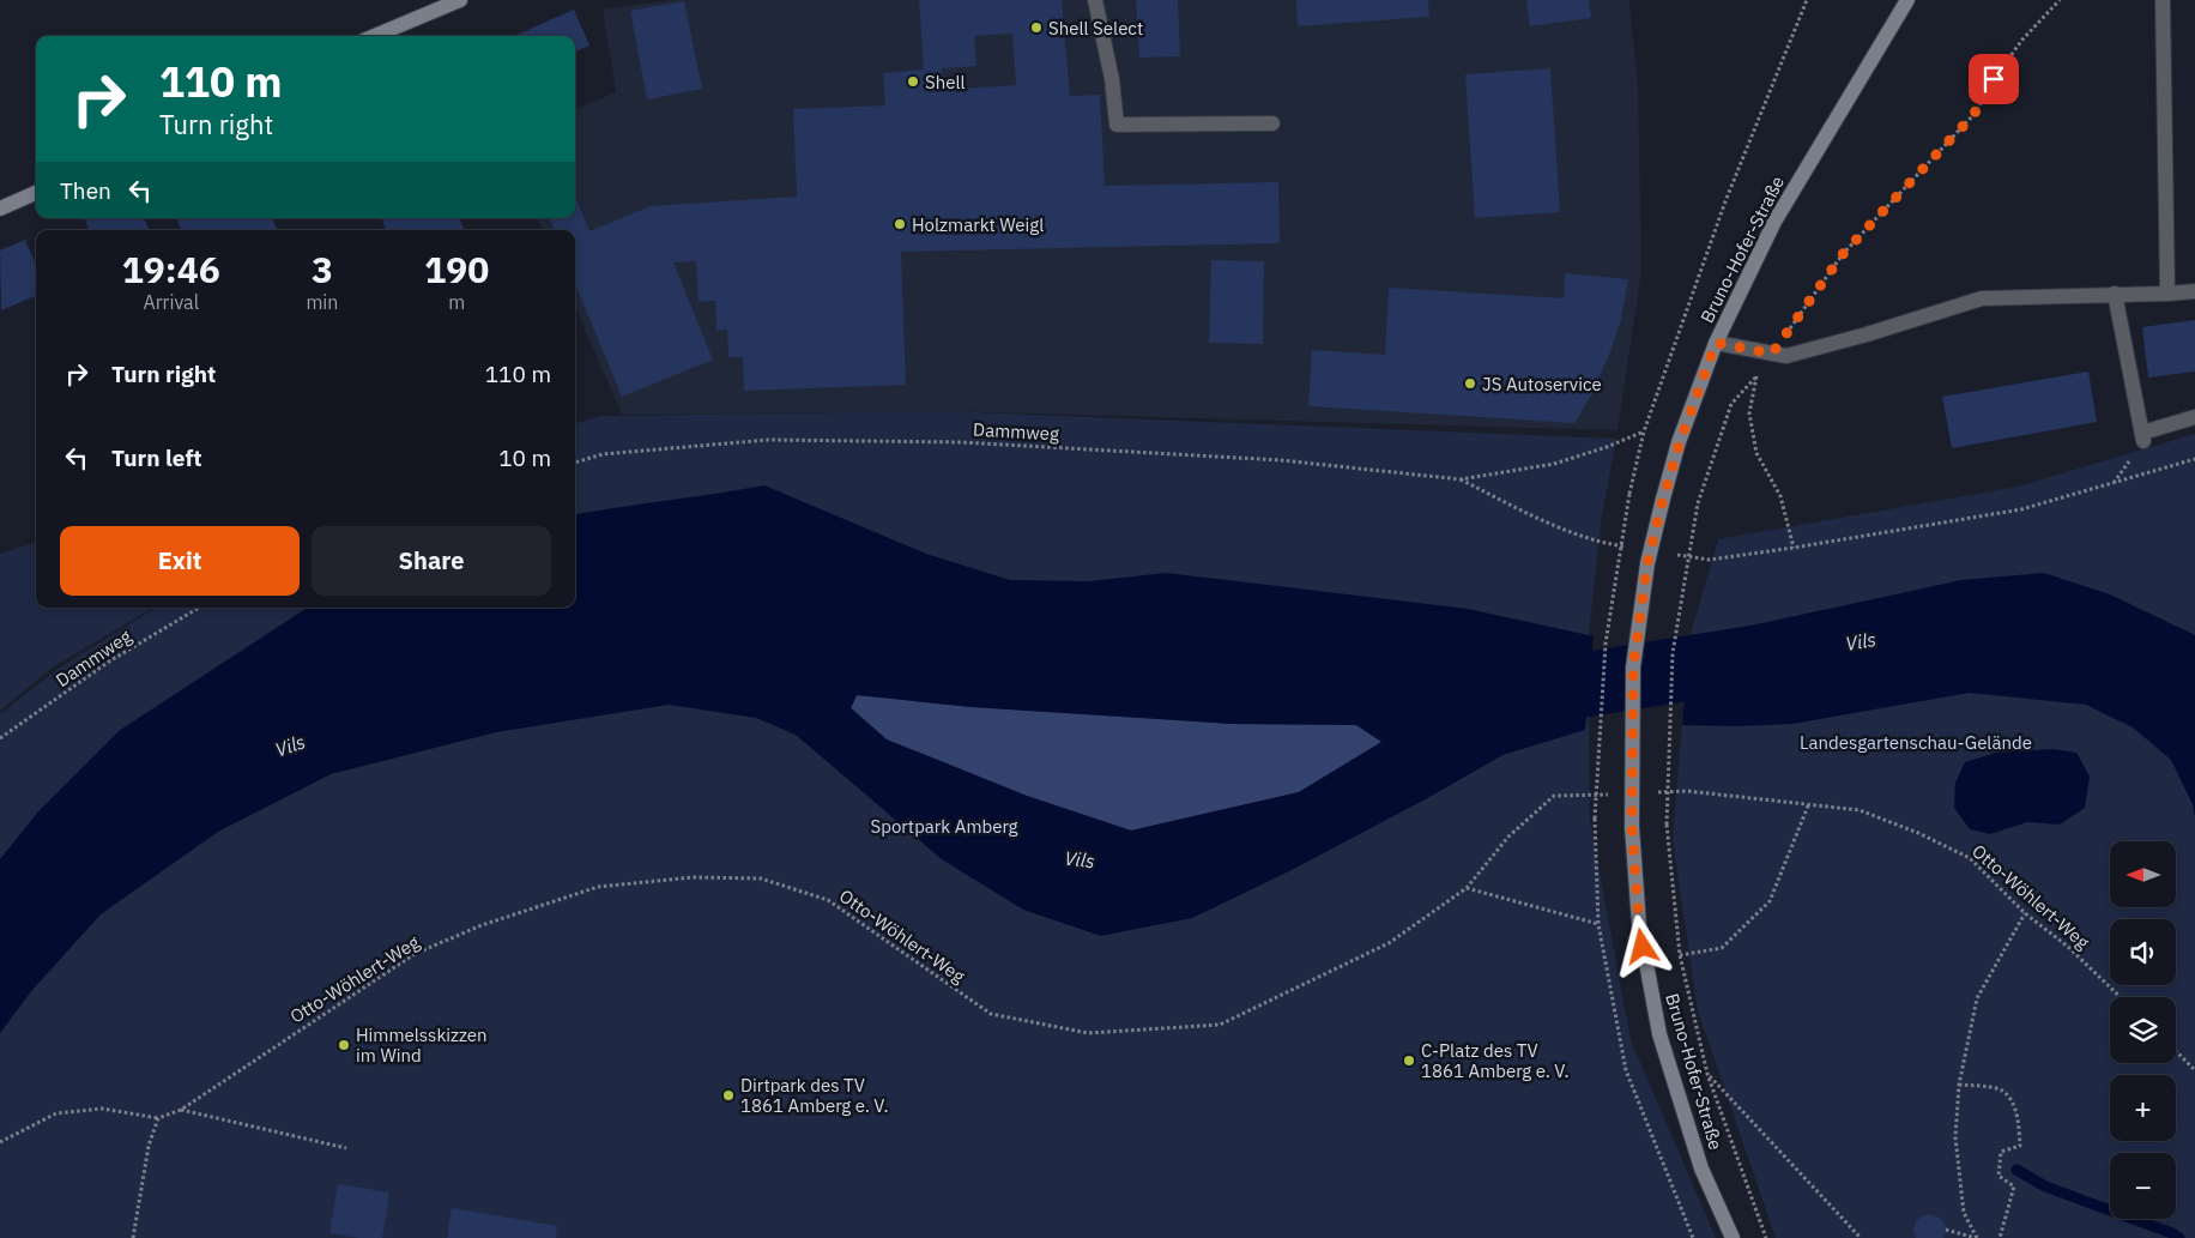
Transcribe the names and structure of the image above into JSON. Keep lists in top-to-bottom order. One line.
{"streets":{"main road":["Bruno-Hofer-Straße"],"path":["Dammweg","Otto-Wöhlert-Weg"]},"water":["Vils"],"parks":["Landesgartenschau-Gelände","Sportpark Amberg"],"places":["Shell Select","Shell","Holzmarkt Weigl","JS Autoservice","Himmelsskizzen im Wind","C-Platz des TV 1861 Amberg e. V.","Dirtpark des TV 1861 Amberg e. V."],"north":"left","page":{"turn":["110 m","Turn right"],"then":"Then","eta":["19:46","Arrival","3","min","190","m"],"list":[{"name":"Turn right","value":"110 m"},{"name":"Turn left","value":"10 m"}],"buttons":["Exit","Share"],"map_buttons":["+","−"]}}
